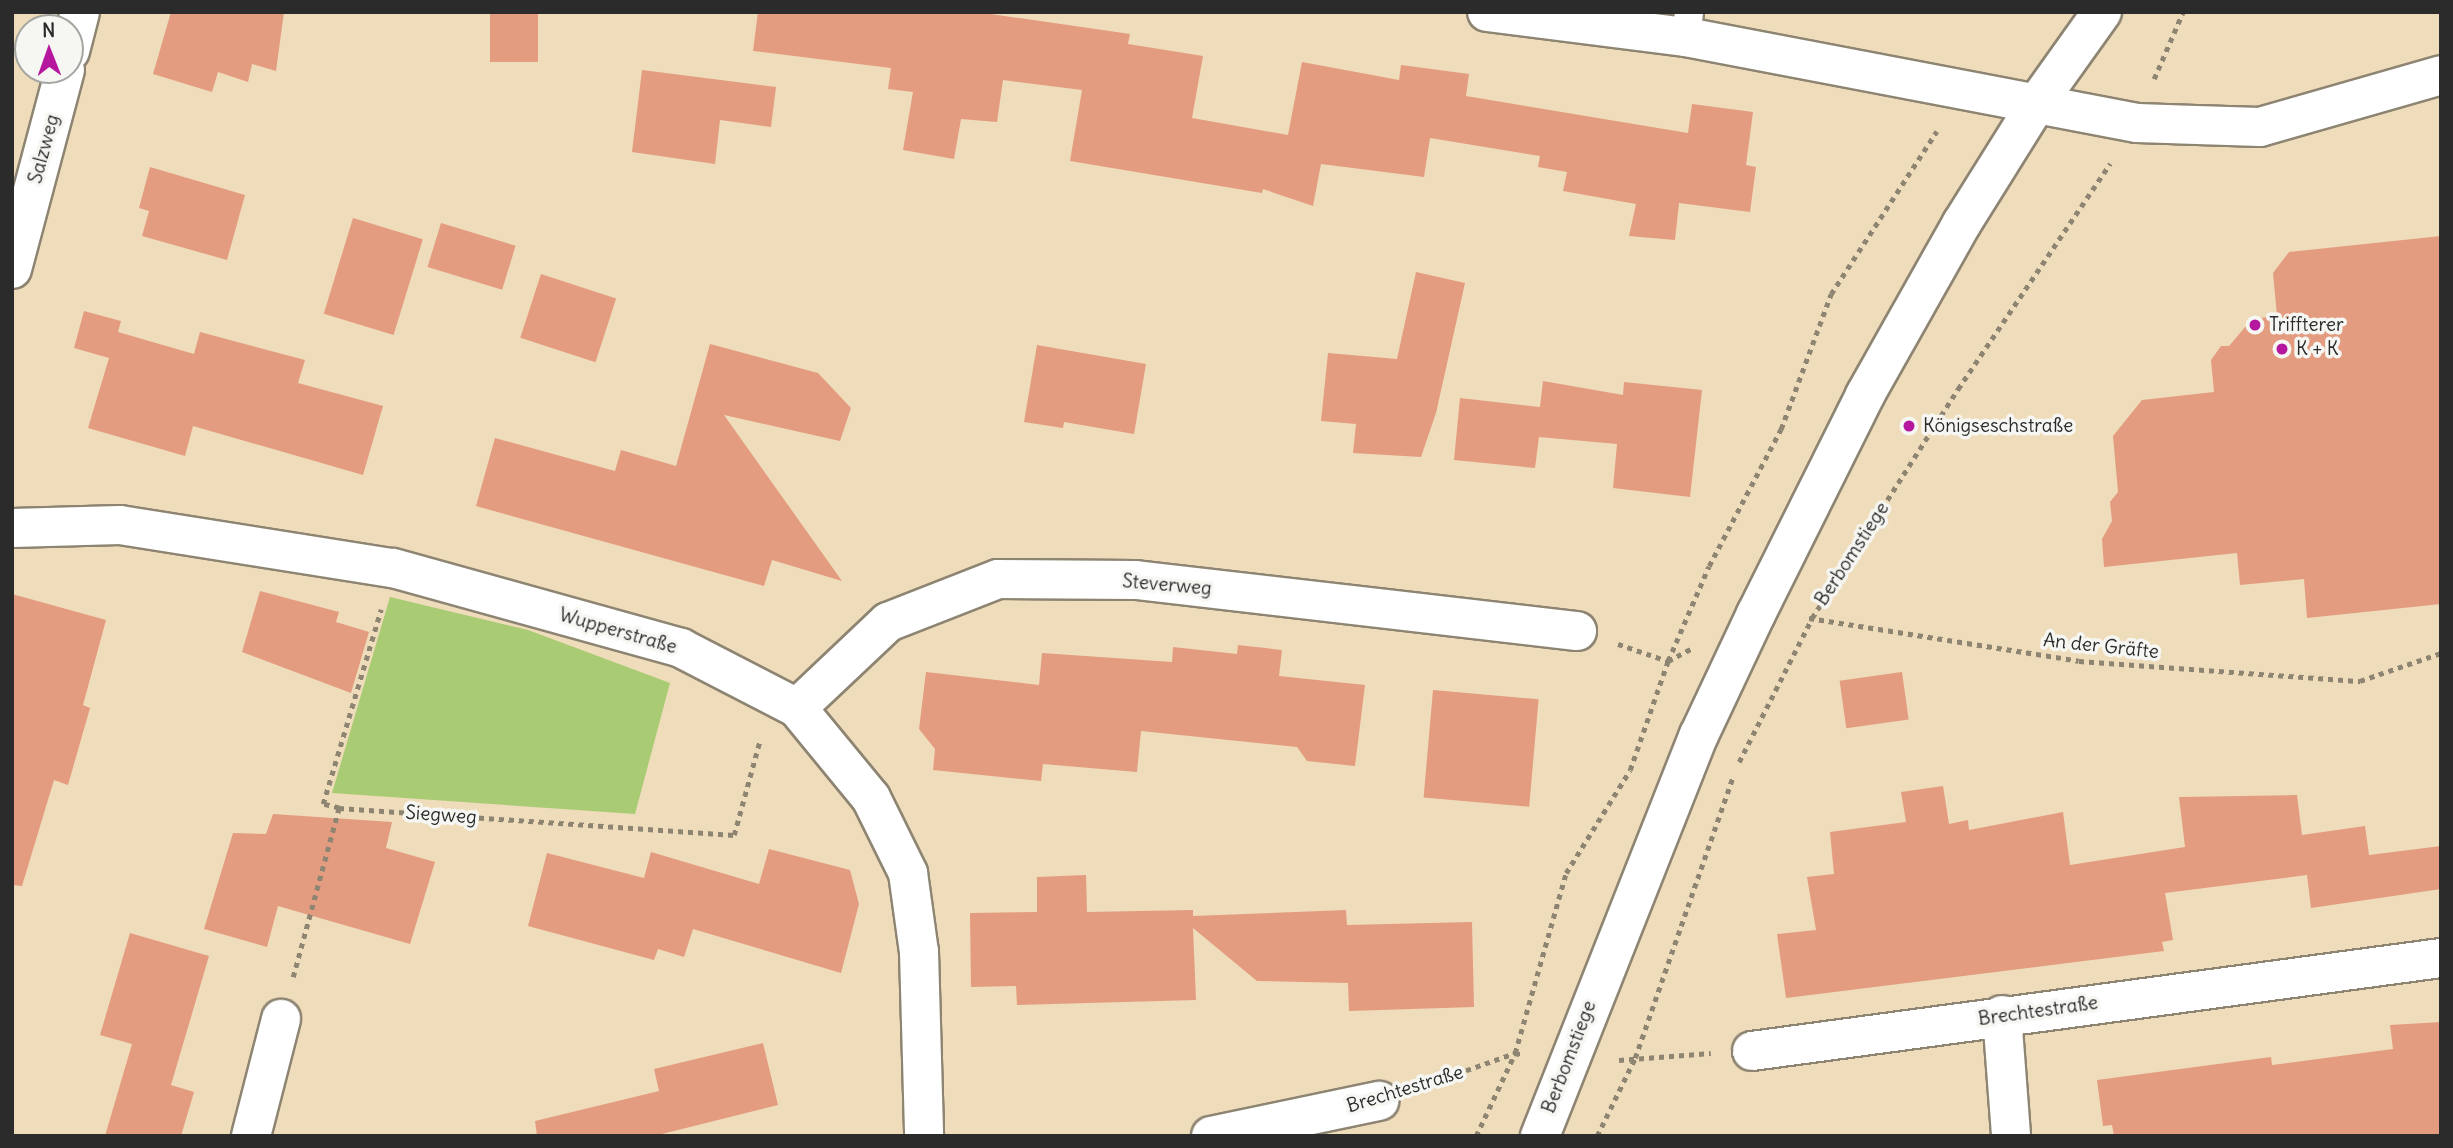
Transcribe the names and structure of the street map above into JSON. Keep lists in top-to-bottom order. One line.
{"streets":{"street":["Salzweg","Berbomstiege","Steverweg","Wupperstraße","Brechtestraße"],"path":["An der Gräfte","Siegweg"]},"crossings":[["Berbomstiege","An der Gräfte"],["Steverweg","Wupperstraße"],["Steverweg","Siegweg"],["Wupperstraße","Siegweg"]],"places":["Triffterer","K + K","Königseschstraße"],"north":"top"}
